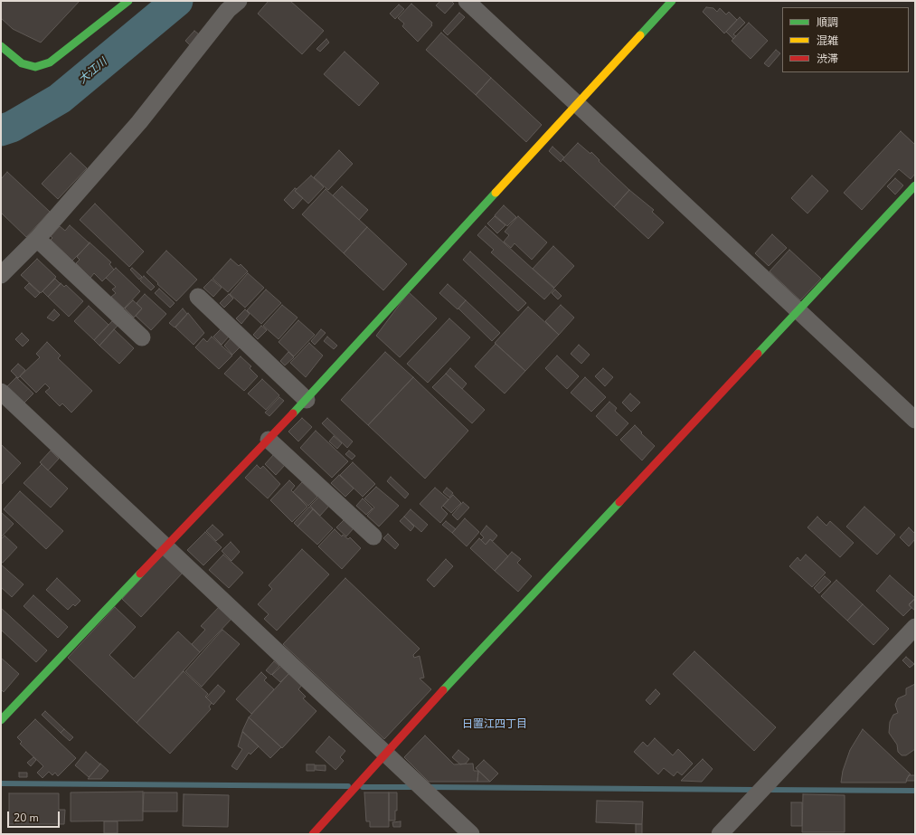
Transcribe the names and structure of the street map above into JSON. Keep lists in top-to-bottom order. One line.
{"districts":["日置江四丁目"],"water":["大江川"],"legend":["順調","混雑","渋滞"],"scale_bar":"20 m"}
